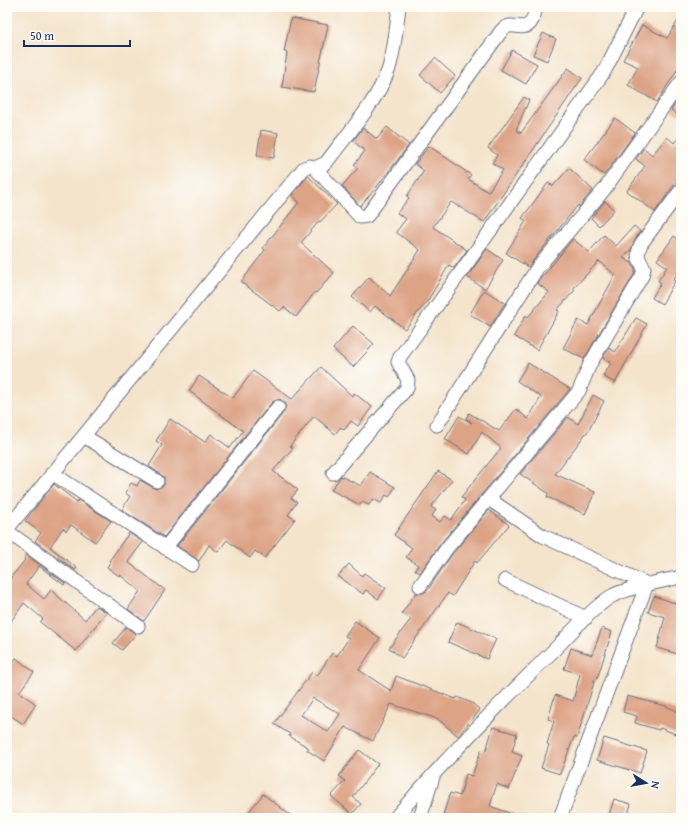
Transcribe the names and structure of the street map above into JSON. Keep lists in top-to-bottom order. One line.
{"scale_bar":"50 m","north":"right"}
